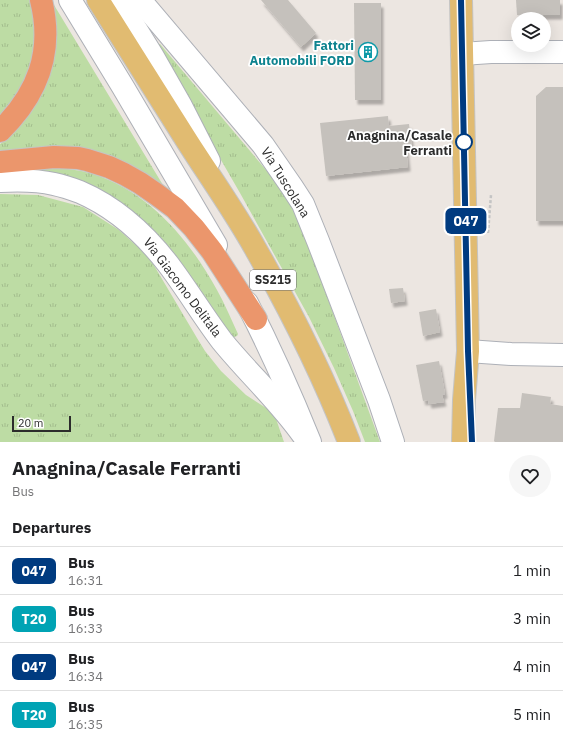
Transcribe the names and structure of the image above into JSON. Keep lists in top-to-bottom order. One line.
{"streets":{"main road":["Via Tuscolana","SS215","Via Giacomo Delitala"]},"places":{"building":["Fattori Automobili FORD"],"other":["Anagnina/Casale Ferranti"]},"lines":["bus line 047"],"scale_bar":"20 m","page":{"on_map":"047","scale":"20 m","heading":[["Anagnina/Casale Ferranti","Bus"],"Departures"],"list":[{"mark":"047","name":"Bus","note":"16:31","value":"1 min"},{"mark":"T20","name":"Bus","note":"16:33","value":"3 min"},{"mark":"047","name":"Bus","note":"16:34","value":"4 min"},{"mark":"T20","name":"Bus","note":"16:35","value":"5 min"}]}}
